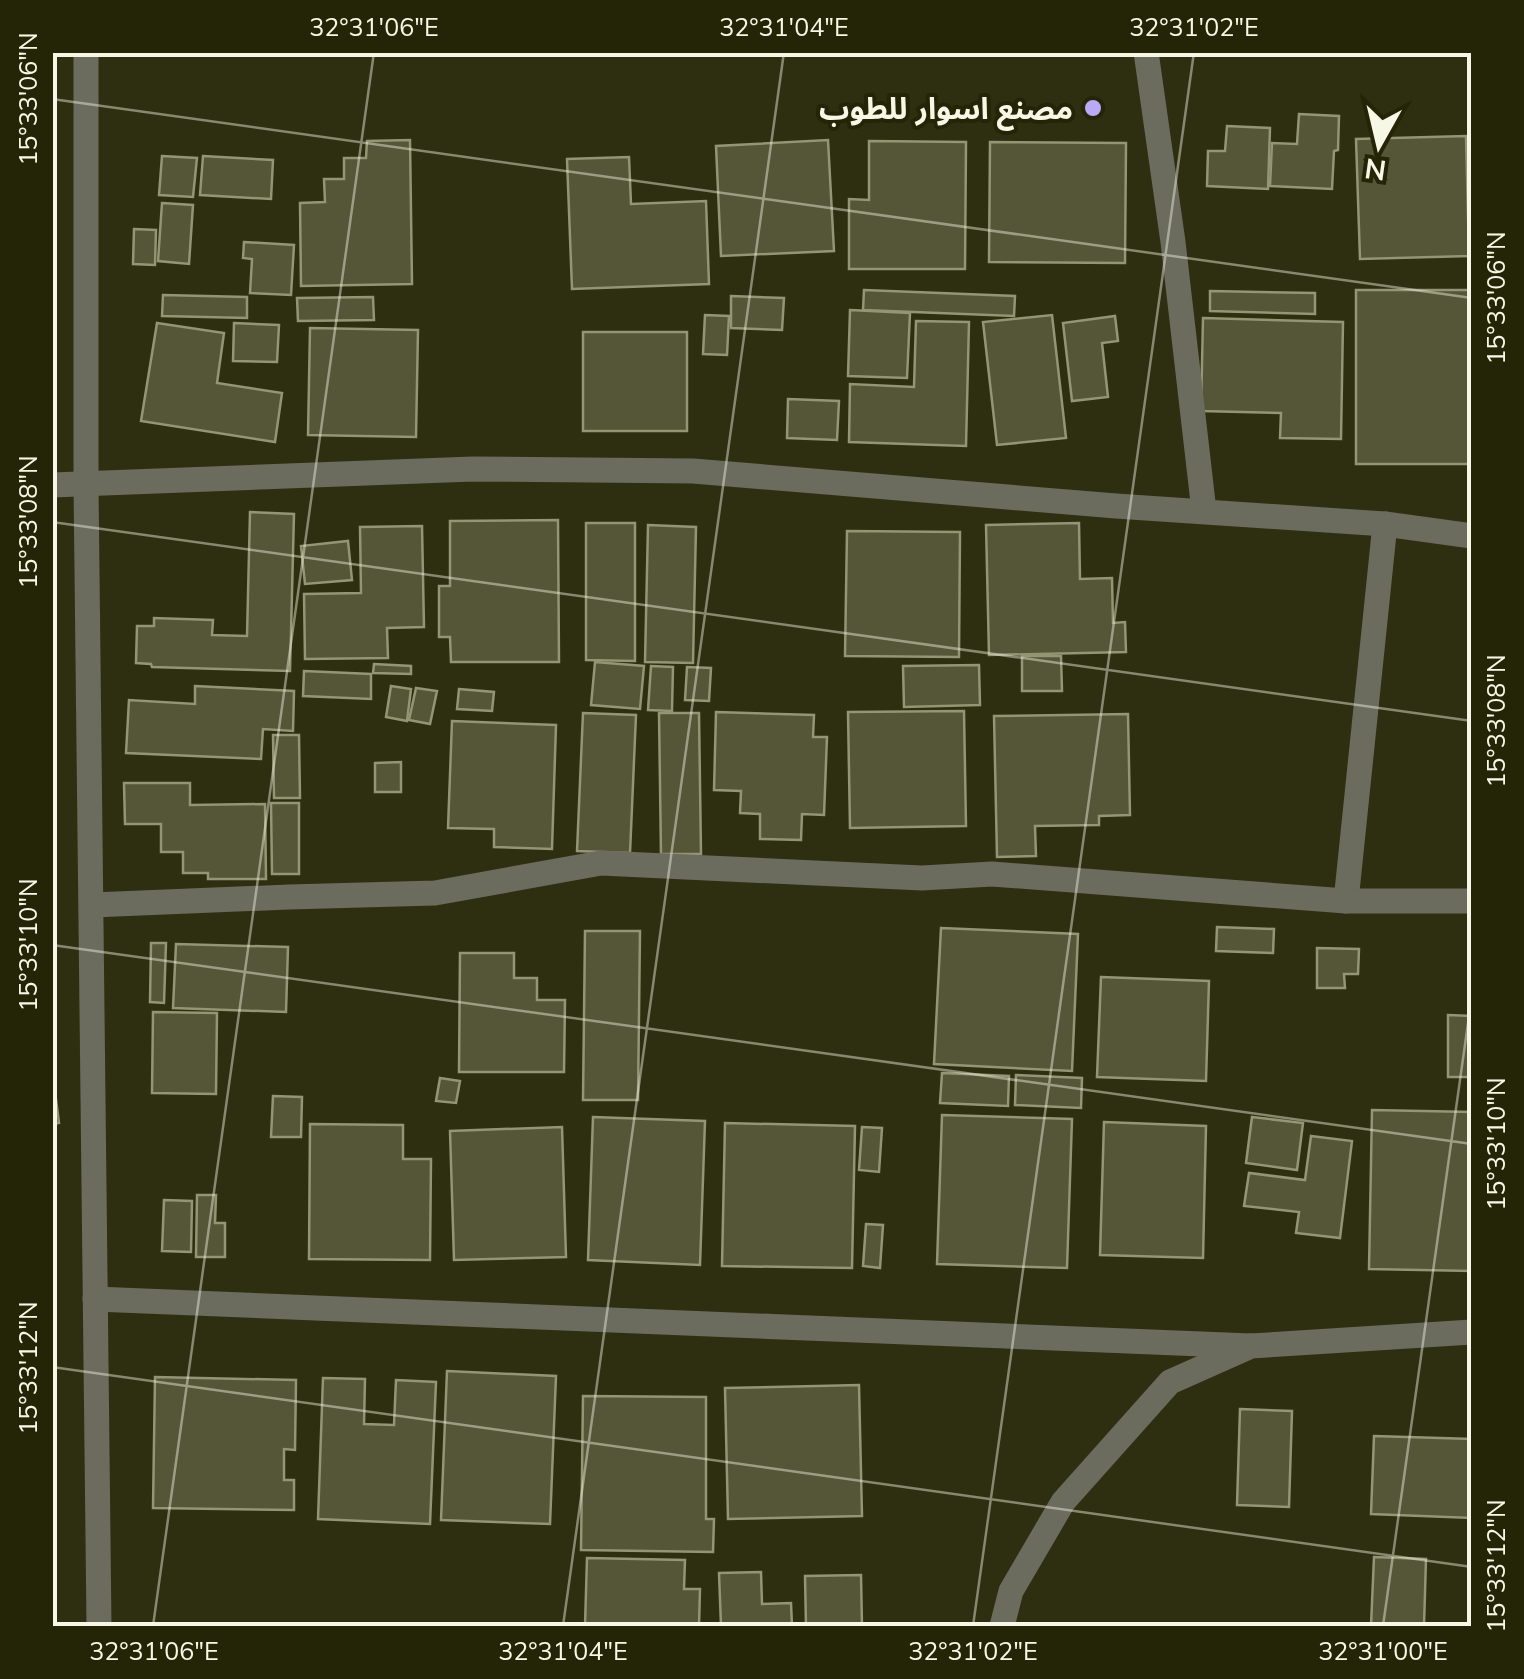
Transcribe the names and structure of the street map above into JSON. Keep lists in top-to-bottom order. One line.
{"places":["مصنع اسوار للطوب"],"north":"bottom","coordinates":["32°31'06\"E","32°31'04\"E","32°31'02\"E","15°33'06\"N","15°33'08\"N","15°33'10\"N","15°33'12\"N","32°31'00\"E"]}
